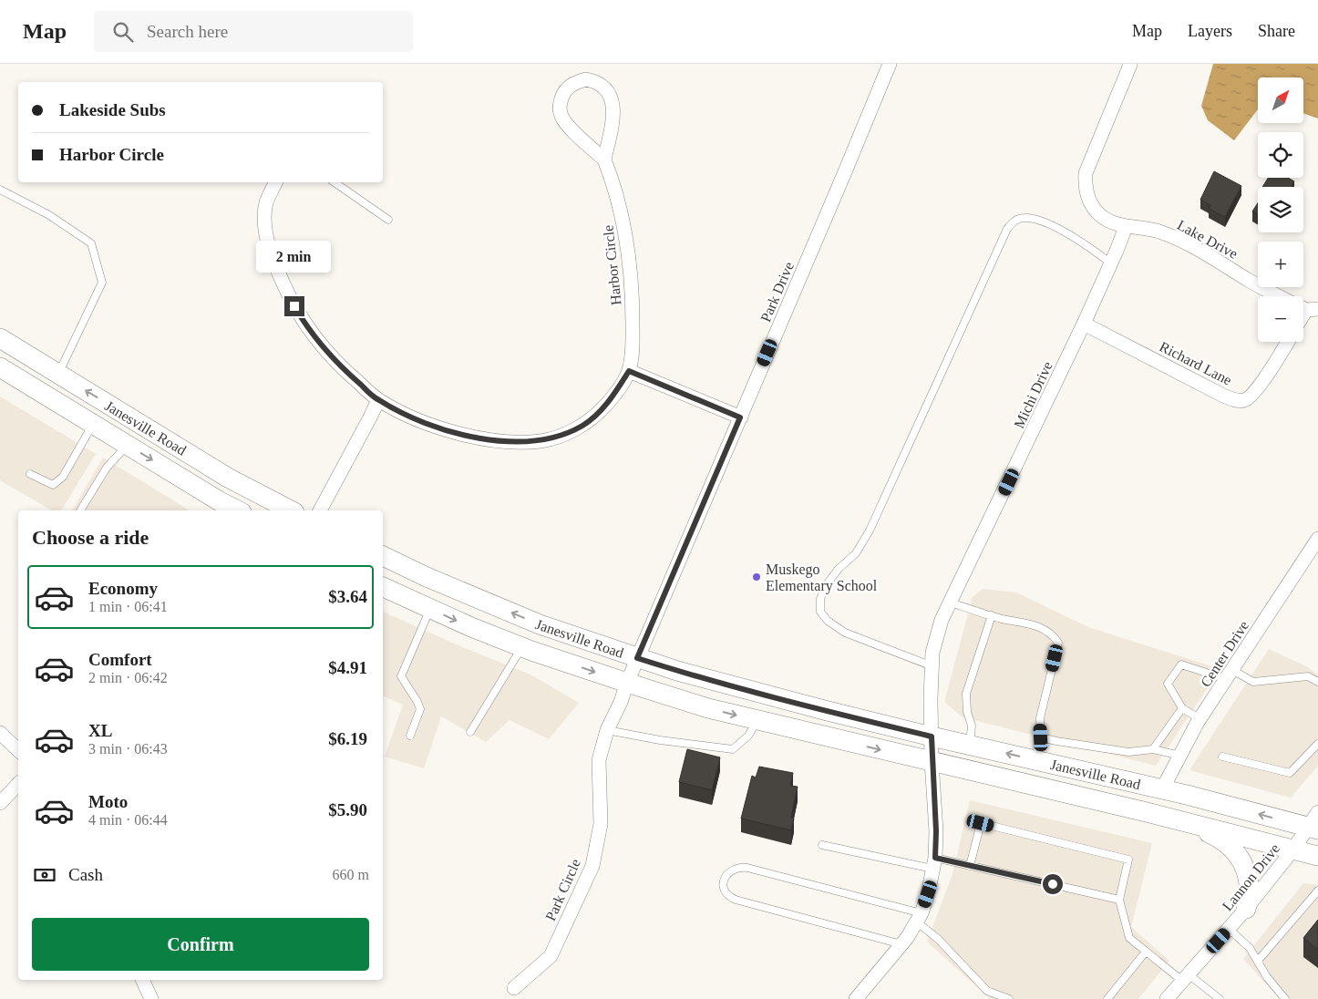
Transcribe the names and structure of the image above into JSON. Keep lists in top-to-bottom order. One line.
{"streets":{"main road":["Janesville Road"],"street":["Lake Drive","Harbor Circle","Park Drive","Richard Lane","Michi Drive","Center Drive","Lannon Drive","Park Circle"]},"crossings":[["Lake Drive","Michi Drive"],["Park Drive","Janesville Road"],["Park Drive","Park Circle"],["Richard Lane","Michi Drive"],["Michi Drive","Janesville Road"],["Janesville Road","Center Drive"],["Janesville Road","Lannon Drive"],["Janesville Road","Park Circle"]],"places":["Muskego Elementary School"],"north":"top right","page":{"header":"Map","search":"Search here","nav":["Map","Layers","Share"],"map_buttons":["+","−"],"banner":["Lakeside Subs","Harbor Circle"],"bubble":"2 min","heading":"Choose a ride","list":[{"name":"Economy","note":"1 min · 06:41","value":"$3.64"},{"name":"Comfort","note":"2 min · 06:42","value":"$4.91"},{"name":"XL","note":"3 min · 06:43","value":"$6.19"},{"name":"Moto","note":"4 min · 06:44","value":"$5.90"}],"pay":["Cash","660 m"],"buttons":"Confirm"}}
